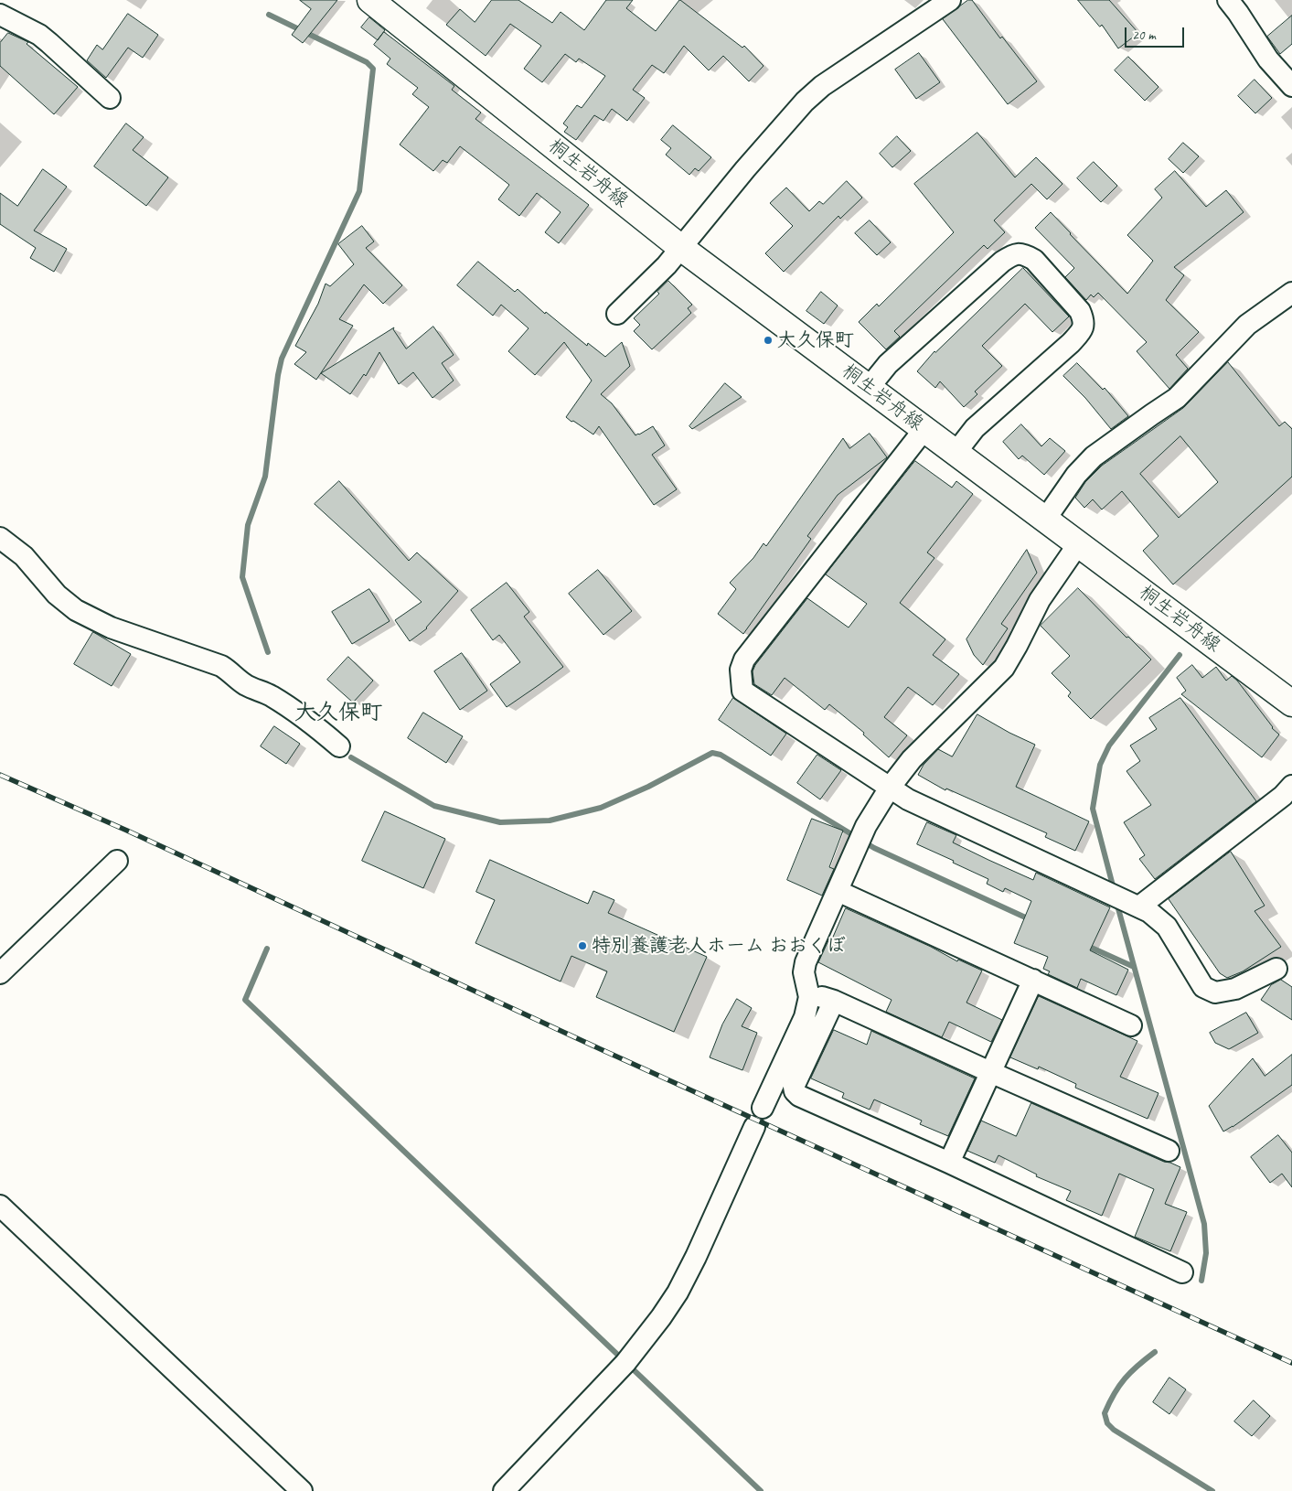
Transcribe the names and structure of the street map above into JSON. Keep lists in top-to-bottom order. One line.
{"streets":{"main road":["桐生岩舟線"]},"districts":["大久保町"],"places":["大久保町","特別養護老人ホーム おおくぼ"],"scale_bar":"20 m"}
